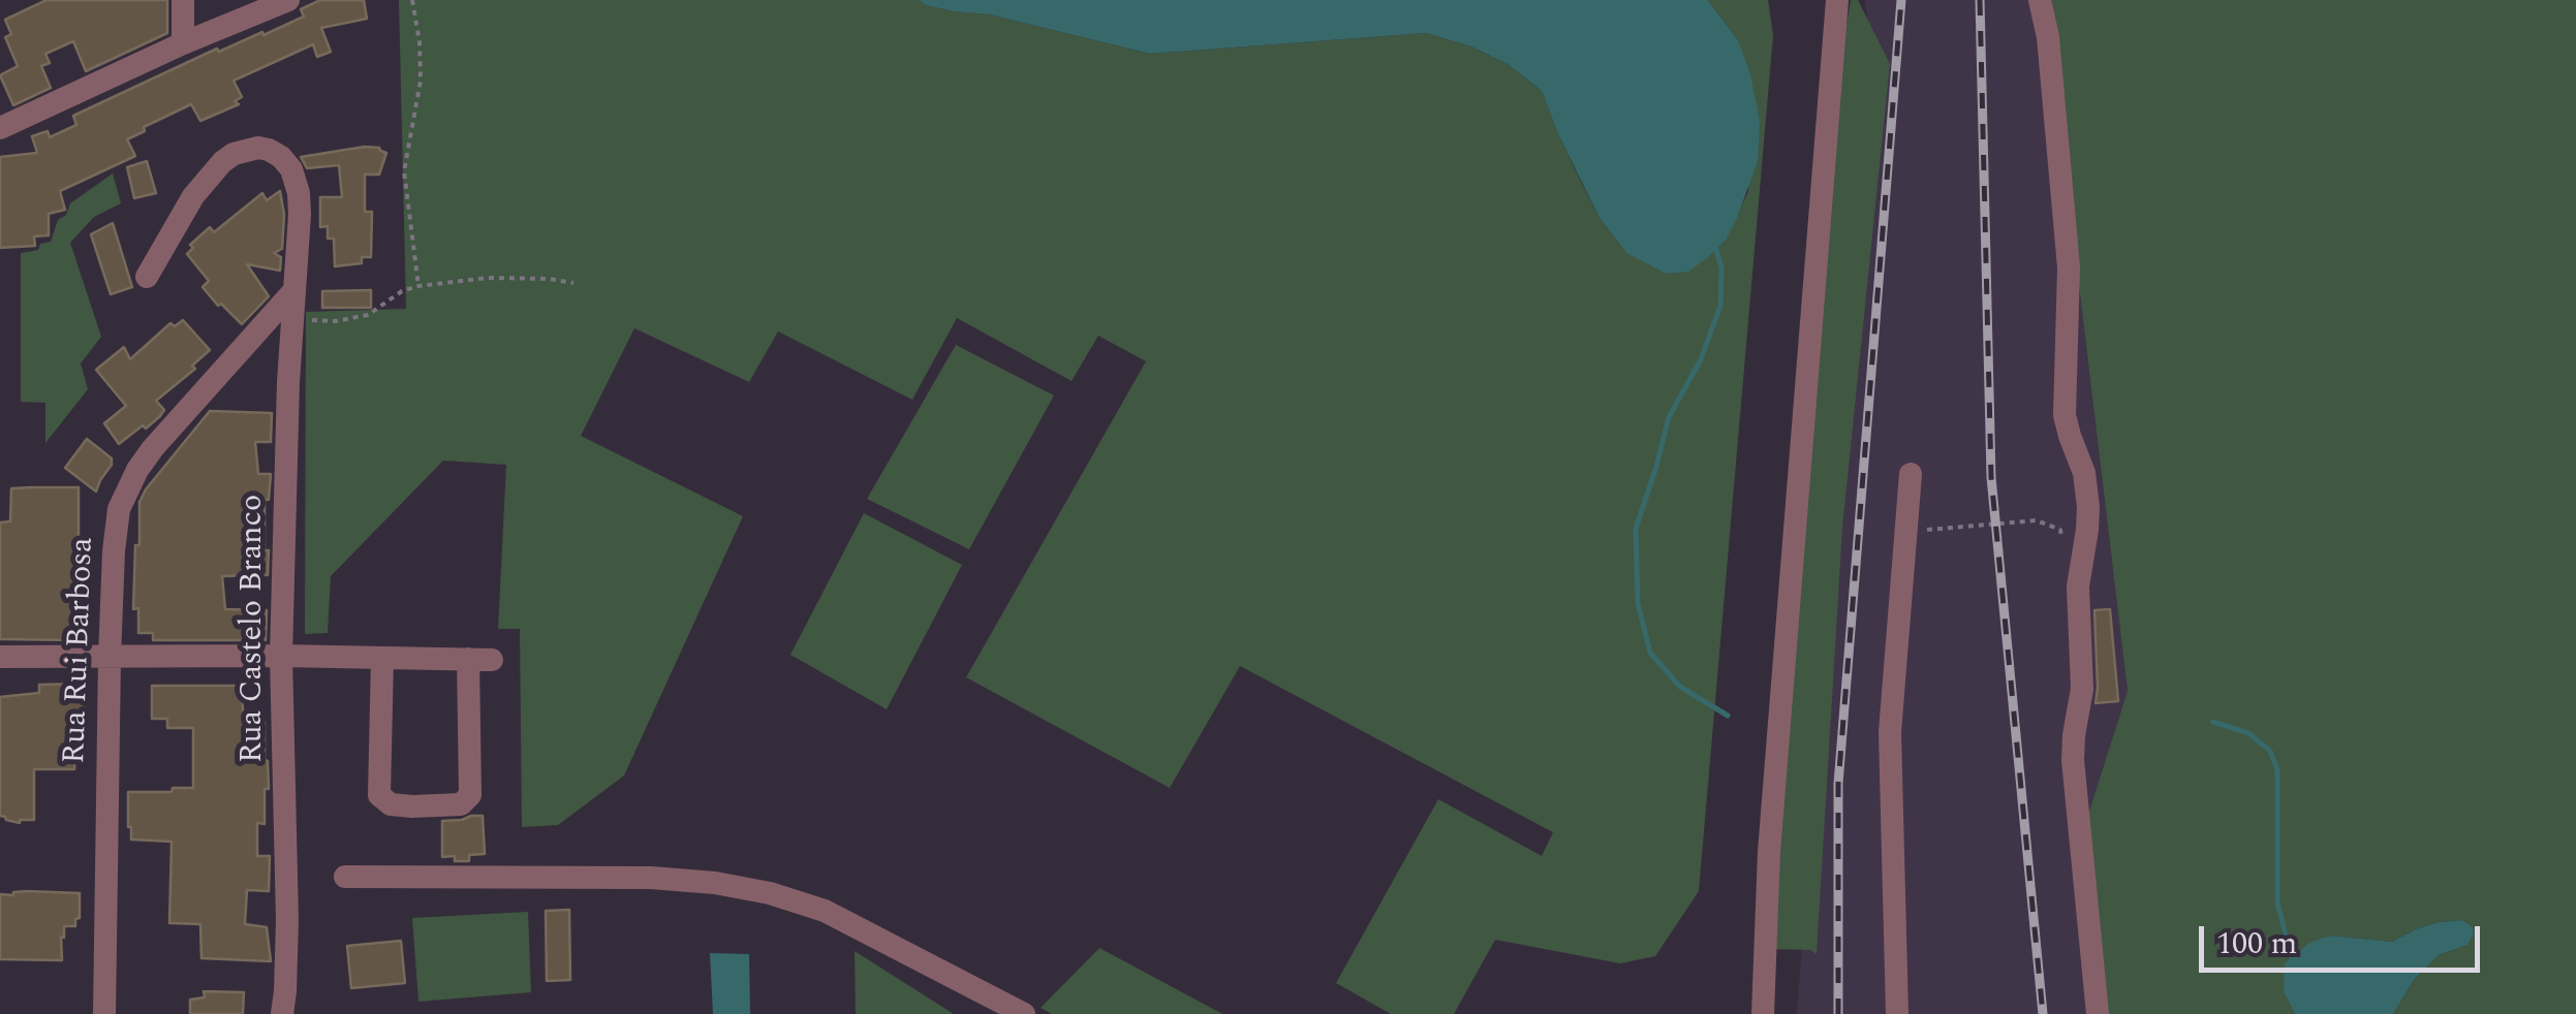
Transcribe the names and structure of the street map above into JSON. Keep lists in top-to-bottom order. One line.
{"streets":{"street":["Rua Castelo Branco","Rua Rui Barbosa"]},"crossings":[["Rua Castelo Branco","Rua Rui Barbosa"]],"scale_bar":"100 m"}
